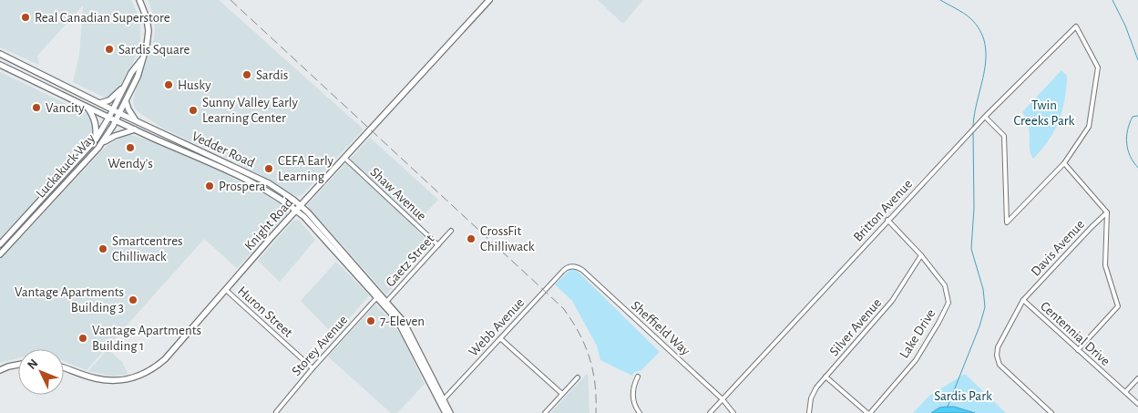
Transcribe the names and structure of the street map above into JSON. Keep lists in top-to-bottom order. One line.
{"streets":{"street":["Vedder Road","Luckakuck Way","Shaw Avenue","Britton Avenue","Knight Road","Davis Avenue","Gaetz Street","Huron Street","Webb Avenue","Silver Avenue","Sheffield Way","Lake Drive","Centennial Drive","Storey Avenue"]},"crossings":[["Vedder Road","Luckakuck Way"],["Vedder Road","Knight Road"],["Vedder Road","Gaetz Street"],["Vedder Road","Webb Avenue"],["Vedder Road","Storey Avenue"],["Shaw Avenue","Knight Road"],["Shaw Avenue","Gaetz Street"],["Britton Avenue","Sheffield Way"],["Britton Avenue","Lake Drive"],["Knight Road","Huron Street"],["Davis Avenue","Centennial Drive"],["Huron Street","Storey Avenue"],["Webb Avenue","Sheffield Way"],["Silver Avenue","Lake Drive"]],"parks":["Twin Creeks Park","Sardis Park"],"places":["Real Canadian Superstore","Sardis Square","Sardis","Husky","Vancity","Sunny Valley Early Learning Center","Wendy's","CEFA Early Learning","Prospera","CrossFit Chilliwack","Smartcentres Chilliwack","Vantage Apartments Building 3","7-Eleven","Vantage Apartments Building 1"],"north":"top left"}
